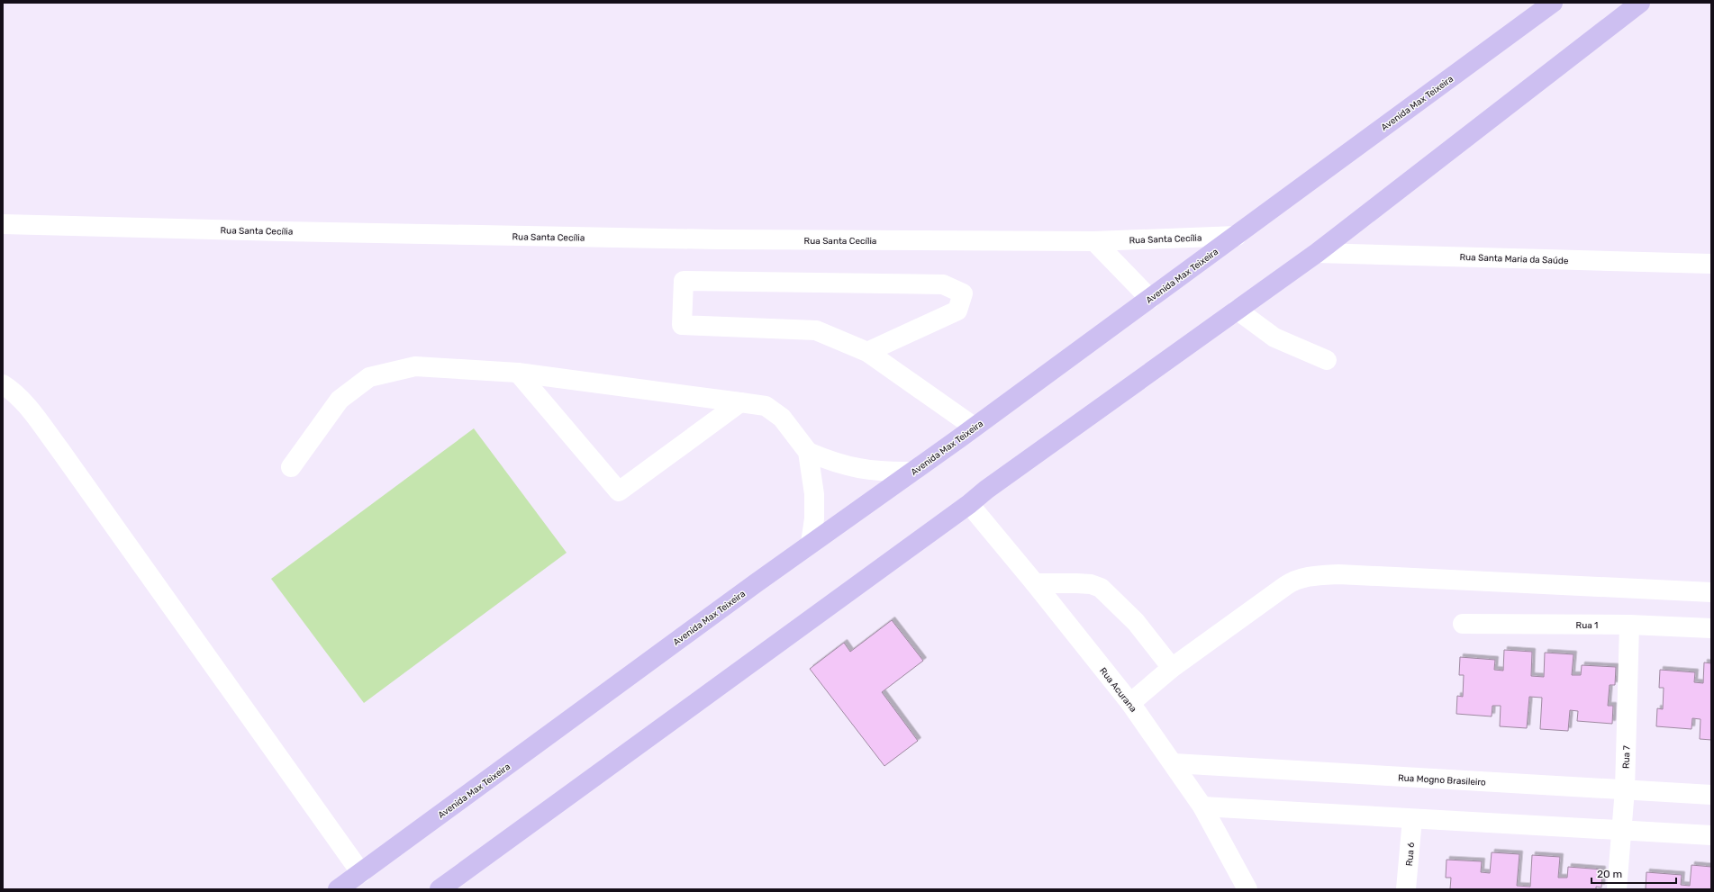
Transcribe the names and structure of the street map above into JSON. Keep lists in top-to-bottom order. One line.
{"streets":{"main road":["Avenida Max Teixeira"],"street":["Rua Santa Cecília","Rua Santa Maria da Saúde","Rua 1","Rua Acurana","Rua 7","Rua Mogno Brasileiro","Rua 6"]},"crossings":[["Avenida Max Teixeira","Rua Santa Cecília"],["Rua 1","Rua 7"],["Rua Acurana","Rua Mogno Brasileiro"],["Rua 7","Rua Mogno Brasileiro"]],"scale_bar":"20 m"}
